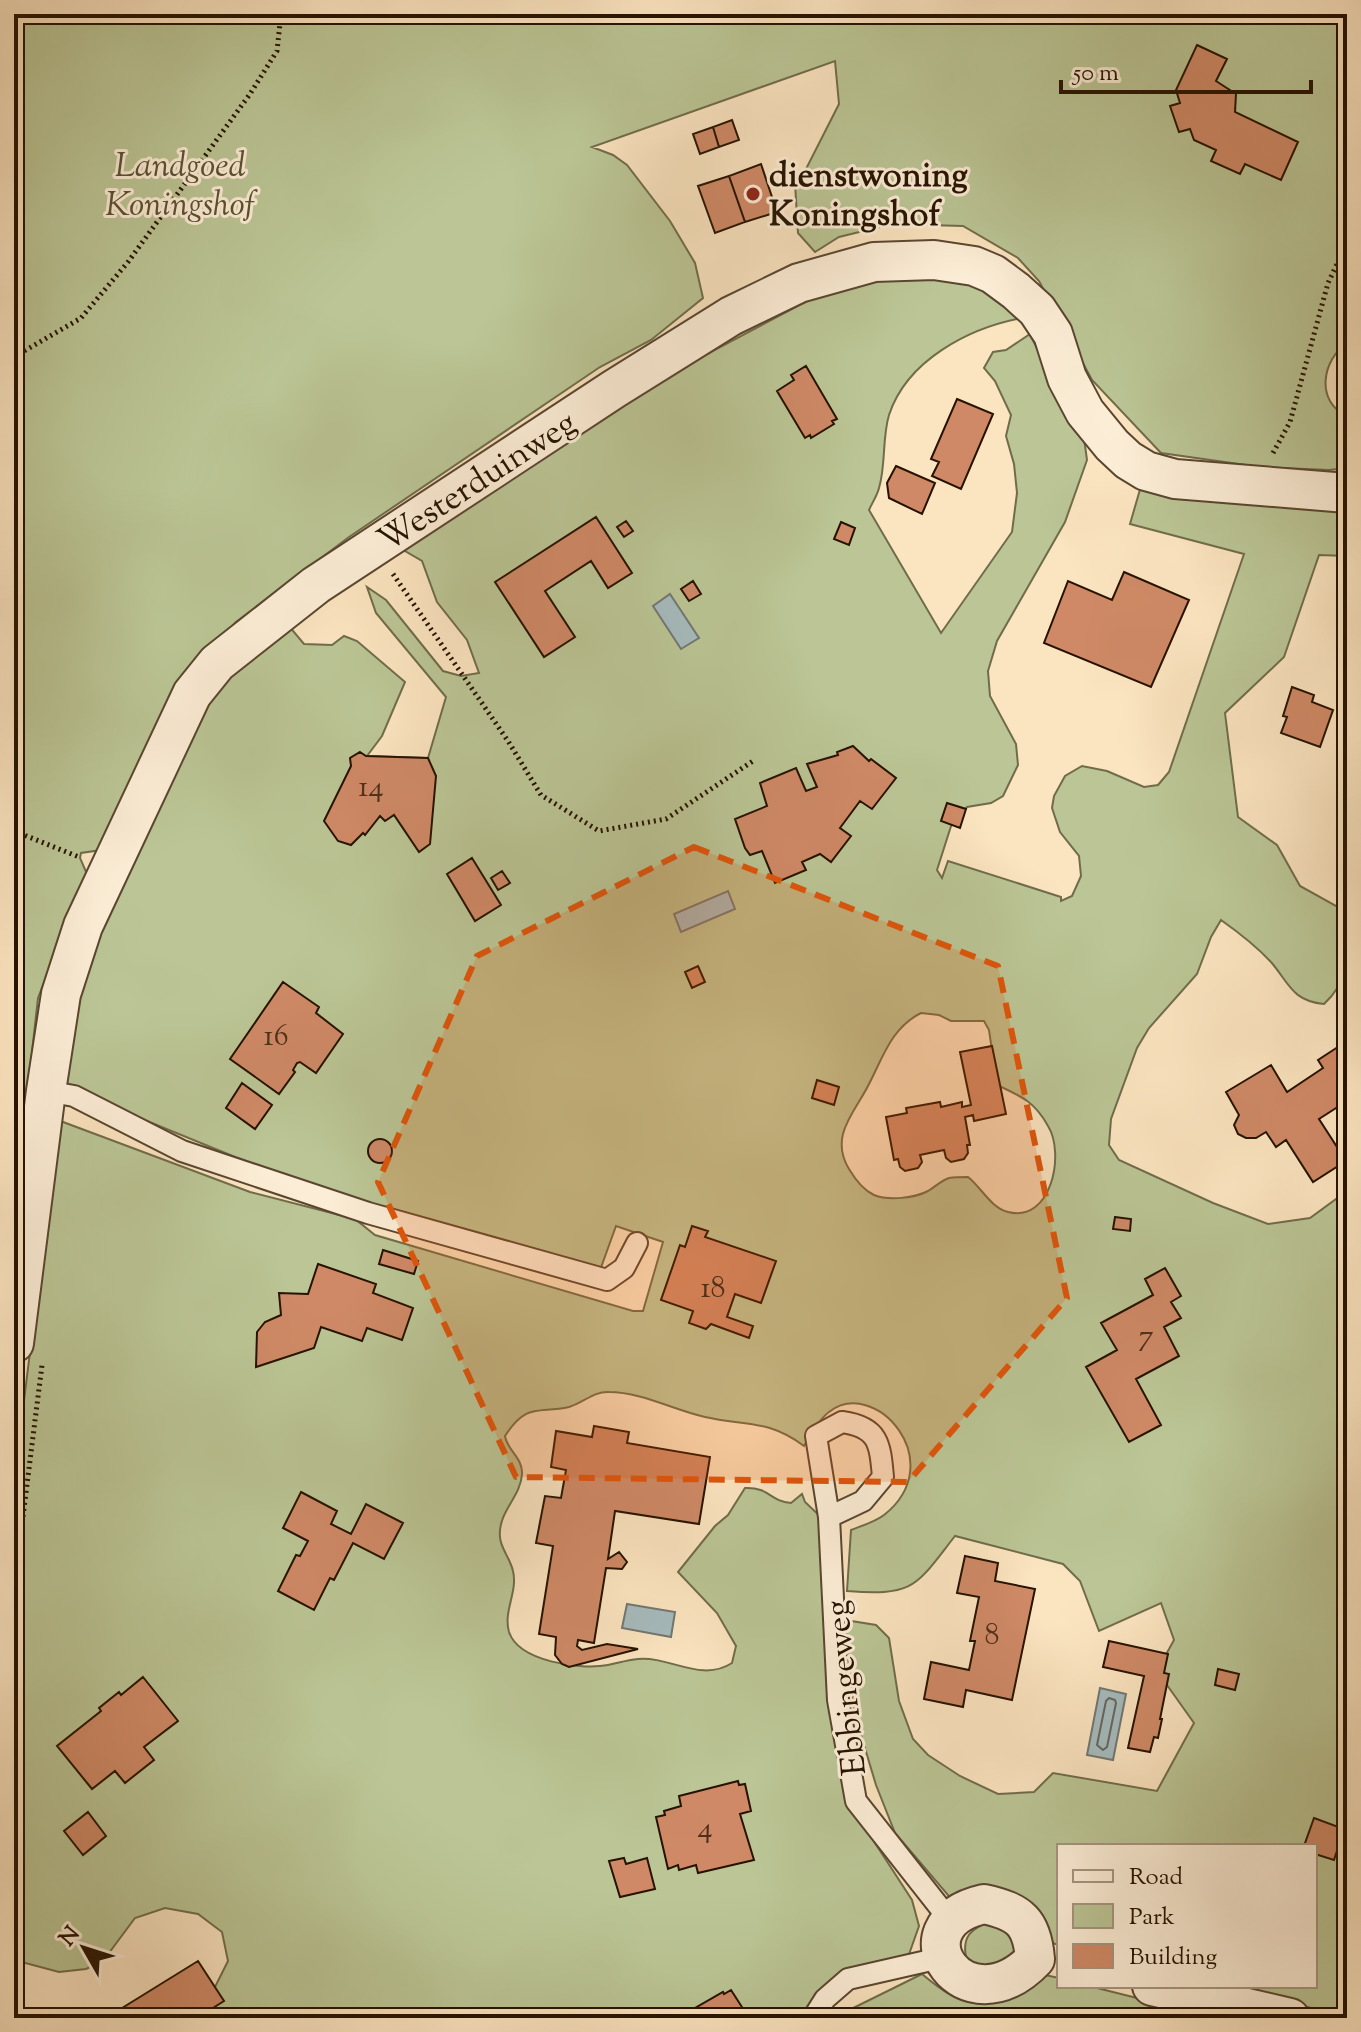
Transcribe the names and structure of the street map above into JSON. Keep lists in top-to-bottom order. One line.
{"streets":{"street":["Westerduinweg"],"lane":["Ebbingeweg"]},"parks":["Landgoed Koningshof"],"places":["dienstwoning Koningshof"],"house_numbers":["14","16","18","7","8","4"],"legend":["Road","Park","Building"],"scale_bar":"50 m","north":"top left"}
